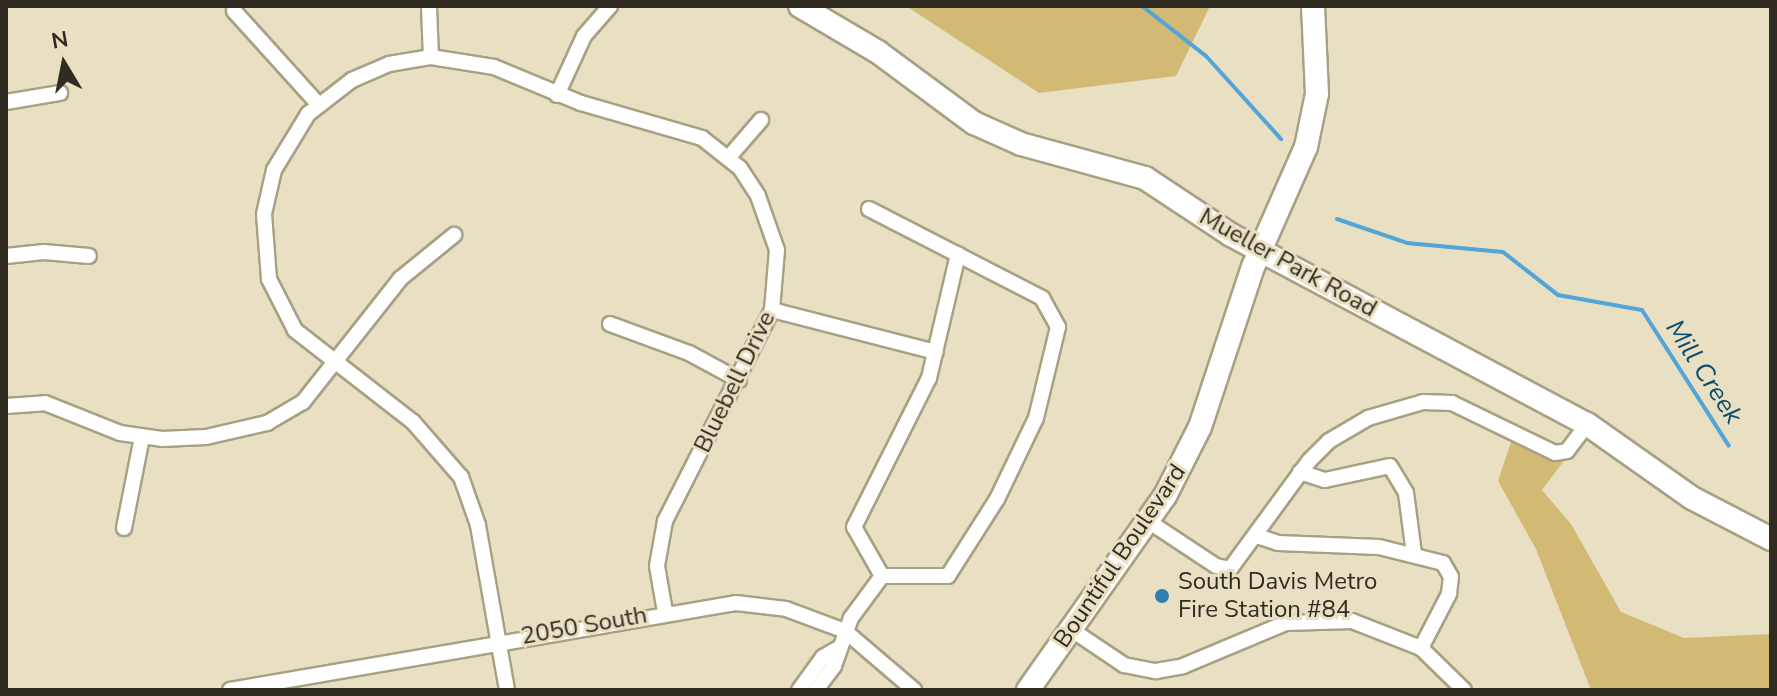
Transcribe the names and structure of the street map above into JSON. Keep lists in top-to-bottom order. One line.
{"streets":{"main road":["Mueller Park Road","Bountiful Boulevard"],"street":["Bluebell Drive","2050 South"]},"crossings":[["Mueller Park Road","Bountiful Boulevard"],["Bluebell Drive","2050 South"]],"water":["Mill Creek"],"places":["South Davis Metro Fire Station #84"],"north":"top"}
